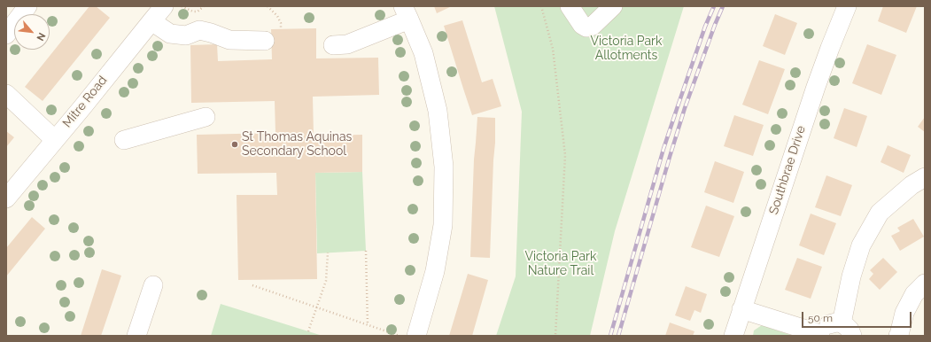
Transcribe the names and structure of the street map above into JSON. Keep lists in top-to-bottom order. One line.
{"streets":{"street":["Mitre Road","Southbrae Drive"]},"parks":["Victoria Park Allotments","Victoria Park Nature Trail"],"places":["St Thomas Aquinas Secondary School"],"scale_bar":"50 m","north":"bottom right"}
